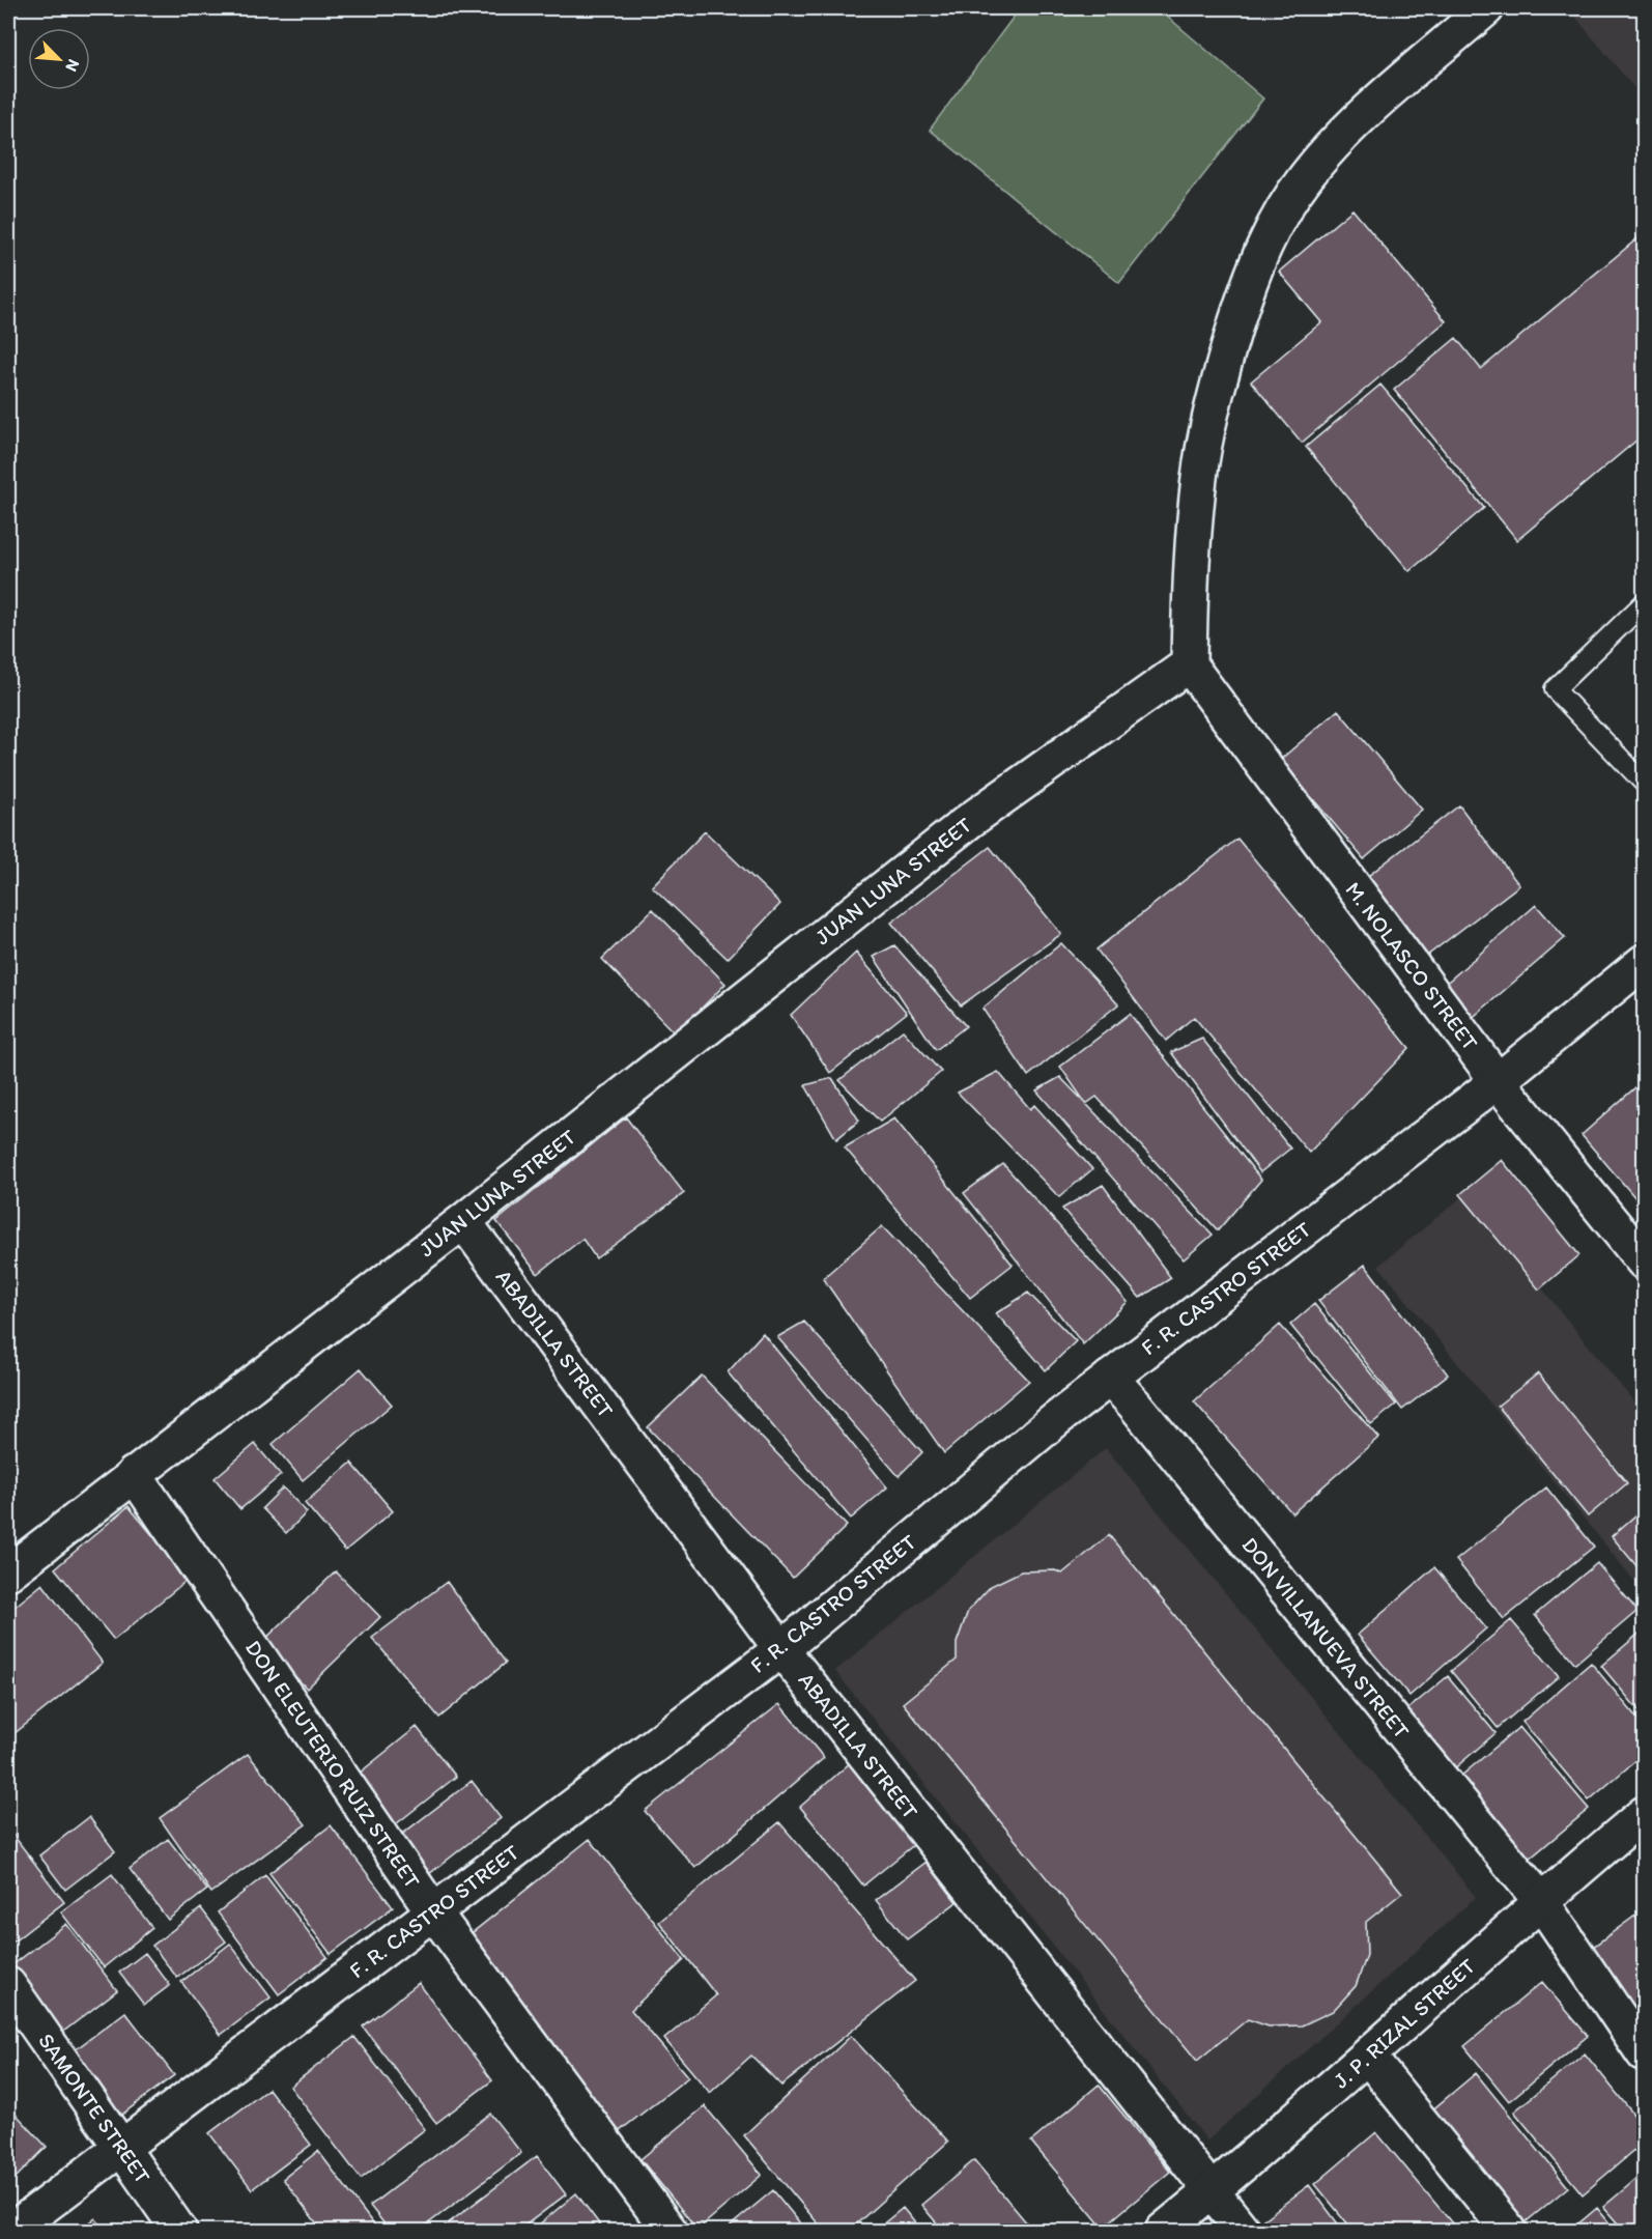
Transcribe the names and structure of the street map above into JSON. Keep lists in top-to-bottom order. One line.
{"streets":{"street":["JUAN LUNA STREET","M. NOLASCO STREET","F. R. CASTRO STREET","ABADILLA STREET","DON VILLANUEVA STREET","DON ELEUTERIO RUIZ STREET","J. P. RIZAL STREET","SAMONTE STREET"]},"crossings":[["JUAN LUNA STREET","M. NOLASCO STREET"],["JUAN LUNA STREET","ABADILLA STREET"],["JUAN LUNA STREET","DON ELEUTERIO RUIZ STREET"],["M. NOLASCO STREET","F. R. CASTRO STREET"],["F. R. CASTRO STREET","ABADILLA STREET"],["F. R. CASTRO STREET","DON VILLANUEVA STREET"],["F. R. CASTRO STREET","DON ELEUTERIO RUIZ STREET"],["F. R. CASTRO STREET","SAMONTE STREET"],["ABADILLA STREET","J. P. RIZAL STREET"],["DON VILLANUEVA STREET","J. P. RIZAL STREET"]],"north":"bottom right"}
